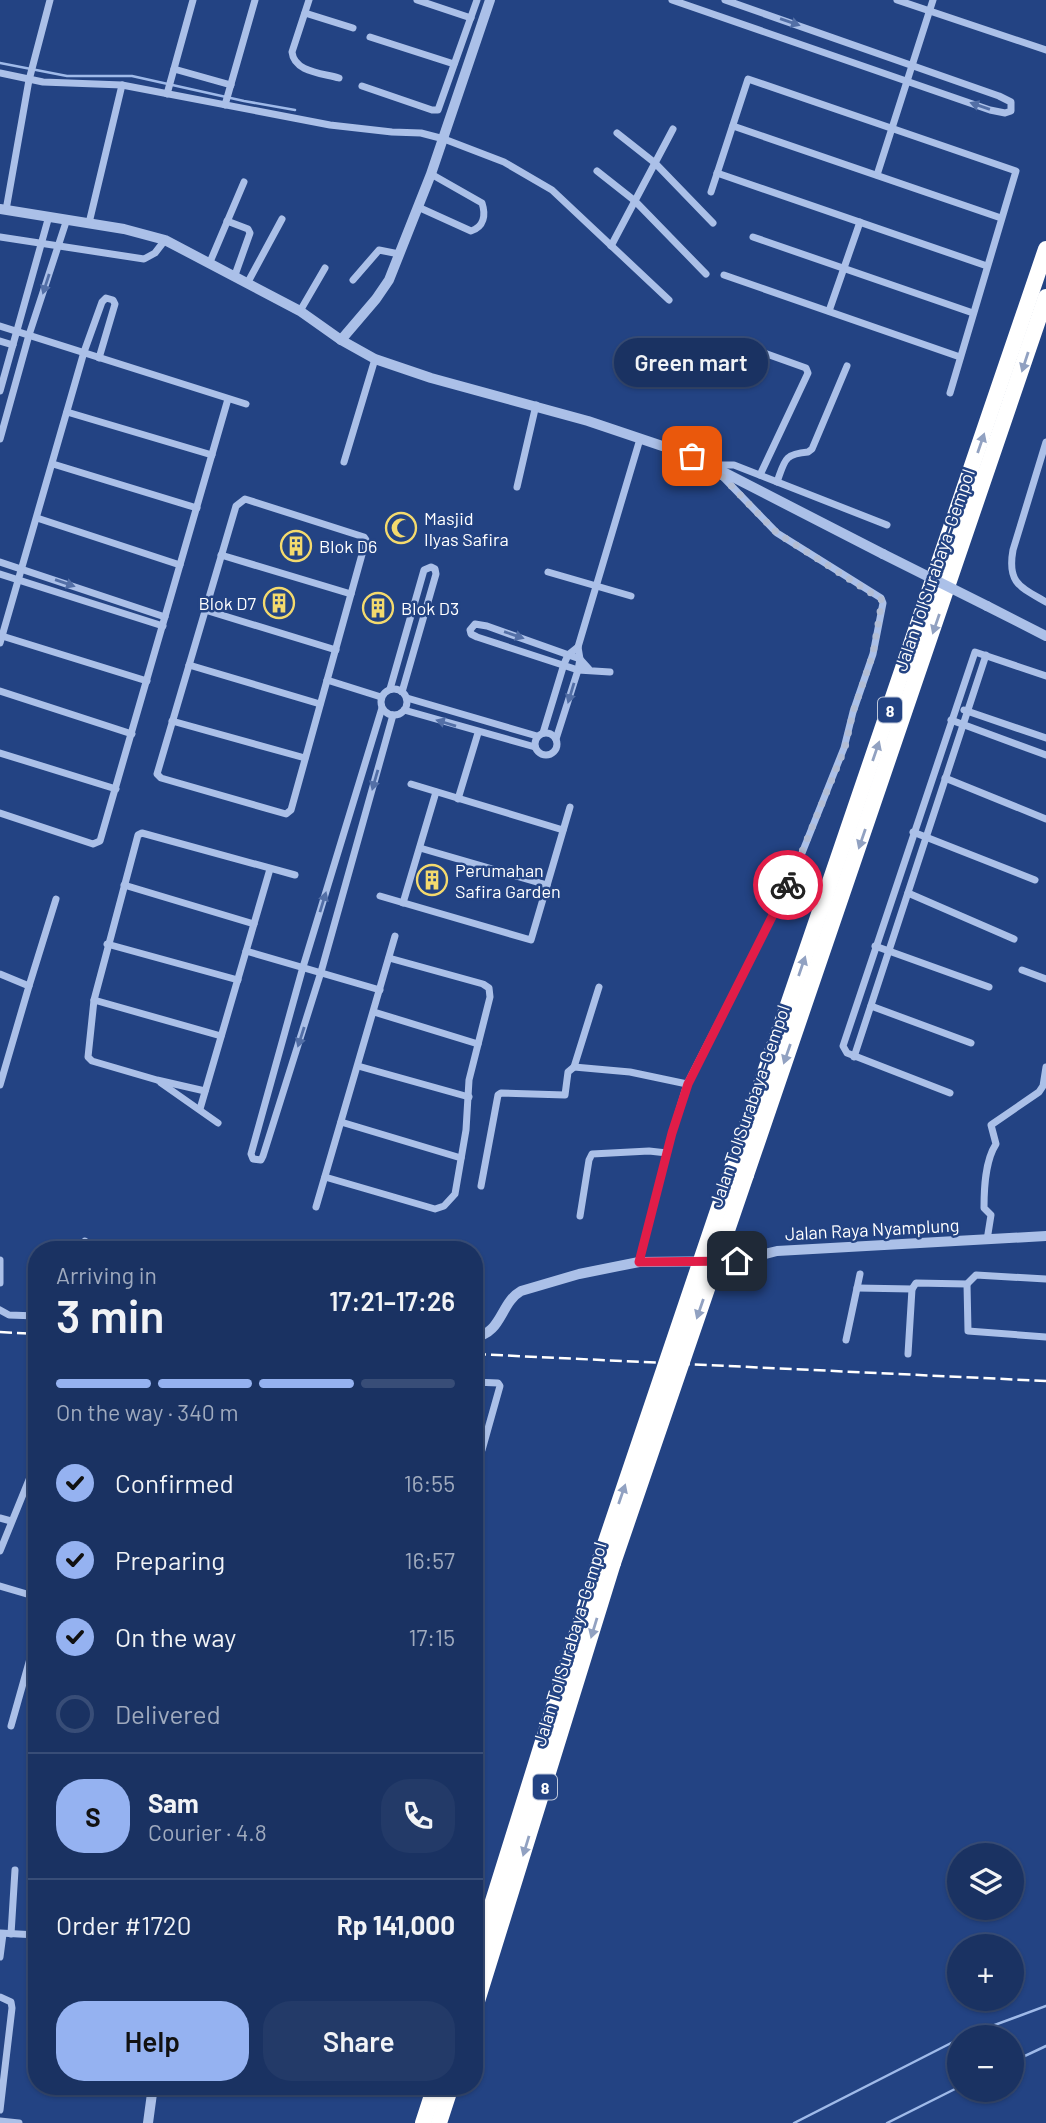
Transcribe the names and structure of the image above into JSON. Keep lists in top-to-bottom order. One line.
{"streets":{"highway":["Jalan Tol Surabaya–Gempol","8"],"street":["Jalan Raya Nyamplung"]},"places":{"other":["Green mart"],"mosque":["Masjid Ilyas Safira"],"building":["Blok D6","Blok D7","Blok D3","Perumahan Safira Garden"]},"page":{"bubble":"Green mart","heading":["3 min","Arriving in","17:21–17:26"],"panel":["Sam","Courier · 4.8","Order #1720","Rp 141,000"],"bar":"On the way · 340 m","list":[["Confirmed","16:55"],["Preparing","16:57"],["On the way","17:15"],"Delivered"],"round":"S","map_buttons":["+","−"],"buttons":["Help","Share"]}}
